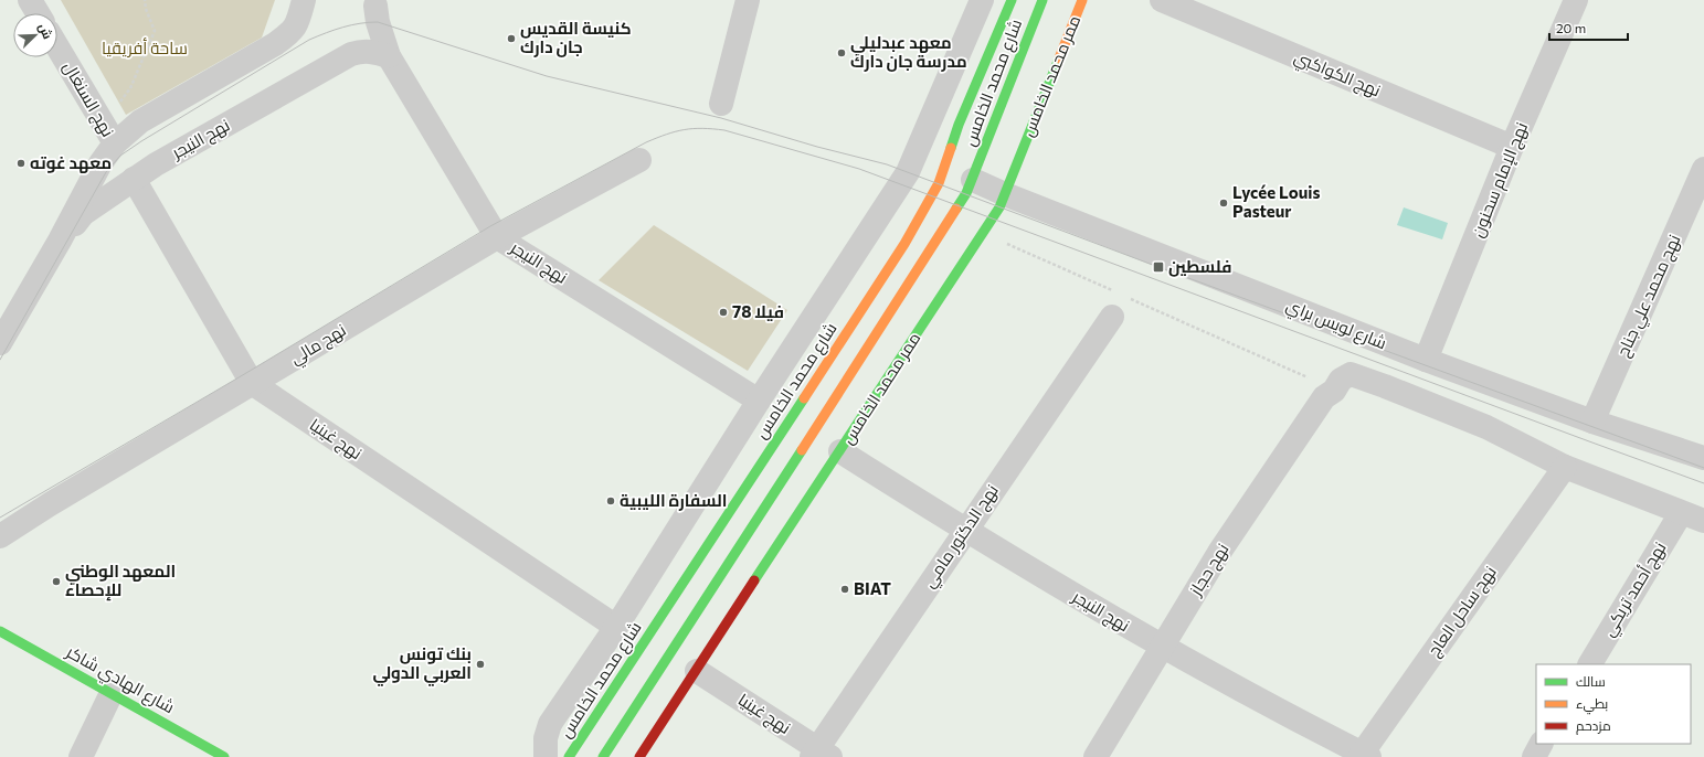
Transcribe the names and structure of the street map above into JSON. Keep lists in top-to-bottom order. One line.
{"streets":{"main road":["ممر محمد الخامس","شارع محمد الخامس","شارع الهادي شاكر"],"street":["نهج الكواكبي","نهج السنغال","نهج النيجر","نهج الإمام سحنون","نهج محمد علي جناح","شارع لويس براي","نهج مالي","نهج غينيا","نهج الدكتور مامي","نهج حجاز","نهج أحمد تريكي","نهج ساحل العاج"]},"crossings":[["نهج الكواكبي","نهج الإمام سحنون"],["ممر محمد الخامس","نهج النيجر"],["ممر محمد الخامس","شارع لويس براي"],["ممر محمد الخامس","نهج غينيا"],["شارع محمد الخامس","شارع لويس براي"],["نهج النيجر","نهج مالي"],["نهج النيجر","نهج غينيا"],["نهج النيجر","نهج الدكتور مامي"],["نهج النيجر","نهج حجاز"],["نهج النيجر","نهج ساحل العاج"],["نهج الإمام سحنون","شارع لويس براي"],["نهج محمد علي جناح","شارع لويس براي"],["نهج مالي","نهج غينيا"],["نهج غينيا","نهج الدكتور مامي"]],"parks":["ساحة أفريقيا"],"places":{"other":["كنيسة القديس جان دارك","معهد عبدليلي مدرسة جان دارك","معهد غوته","Lycée Louis Pasteur","فيلا 78","السفارة الليبية","المعهد الوطني للإحصاء","BIAT","بنك تونس العربي الدولي"],"transit":["فلسطين"]},"legend":["سالك","بطيء","مزدحم"],"scale_bar":"20 m","north":"top right"}
